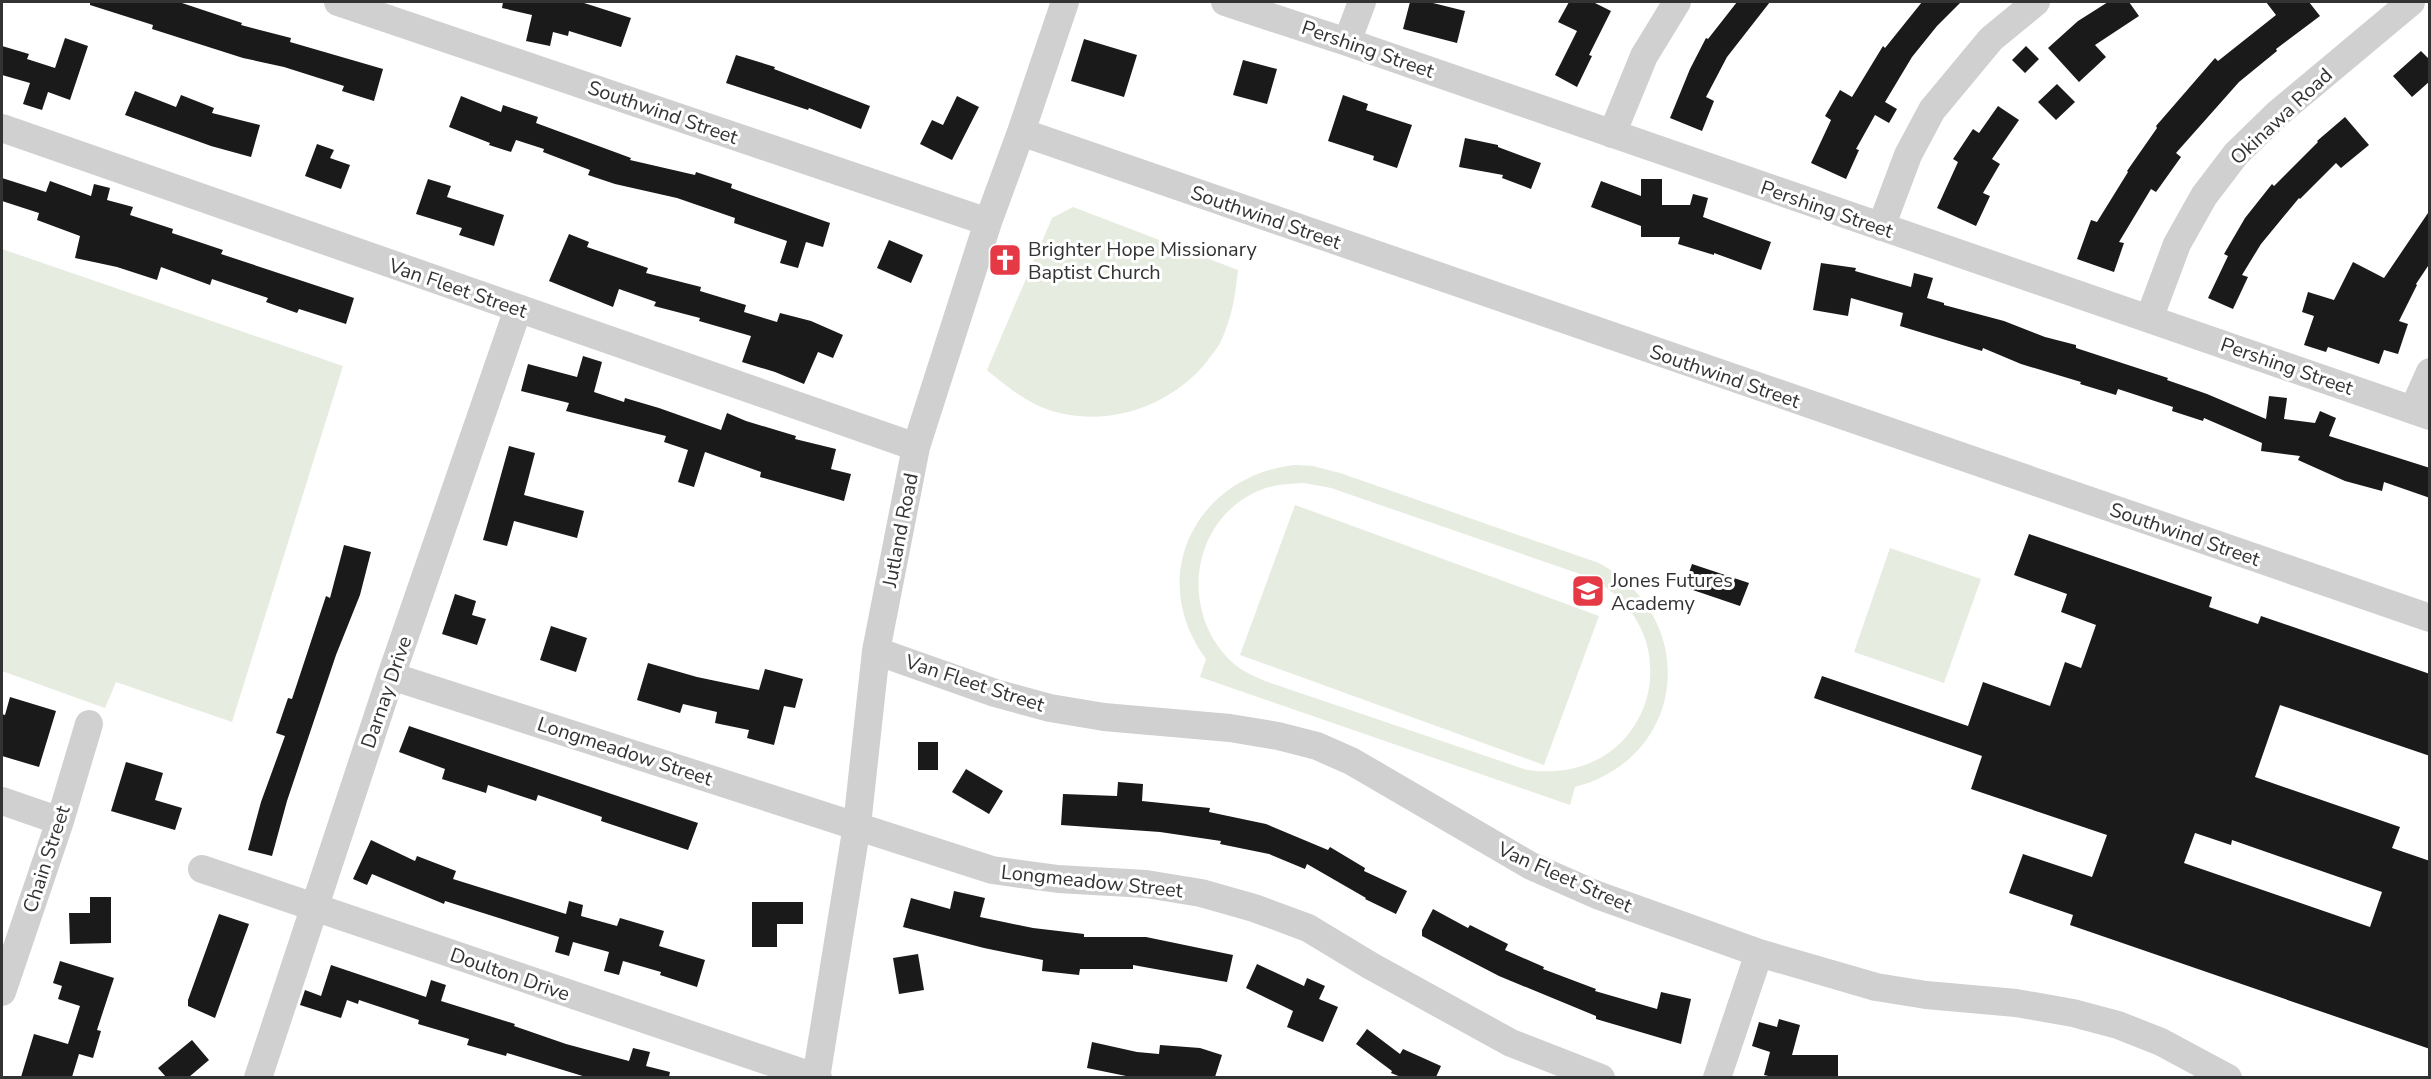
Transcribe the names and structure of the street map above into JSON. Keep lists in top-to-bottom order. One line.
{"streets":{"street":["Pershing Street","Southwind Street","Okinawa Road","Van Fleet Street","Jutland Road","Darnay Drive","Longmeadow Street","Chain Street","Doulton Drive"]},"crossings":[["Pershing Street","Okinawa Road"],["Southwind Street","Jutland Road"],["Van Fleet Street","Jutland Road"],["Van Fleet Street","Darnay Drive"],["Jutland Road","Longmeadow Street"],["Jutland Road","Doulton Drive"],["Darnay Drive","Longmeadow Street"],["Darnay Drive","Doulton Drive"]],"places":{"church":["Brighter Hope Missionary Baptist Church"],"school or university":["Jones Futures Academy"]}}
